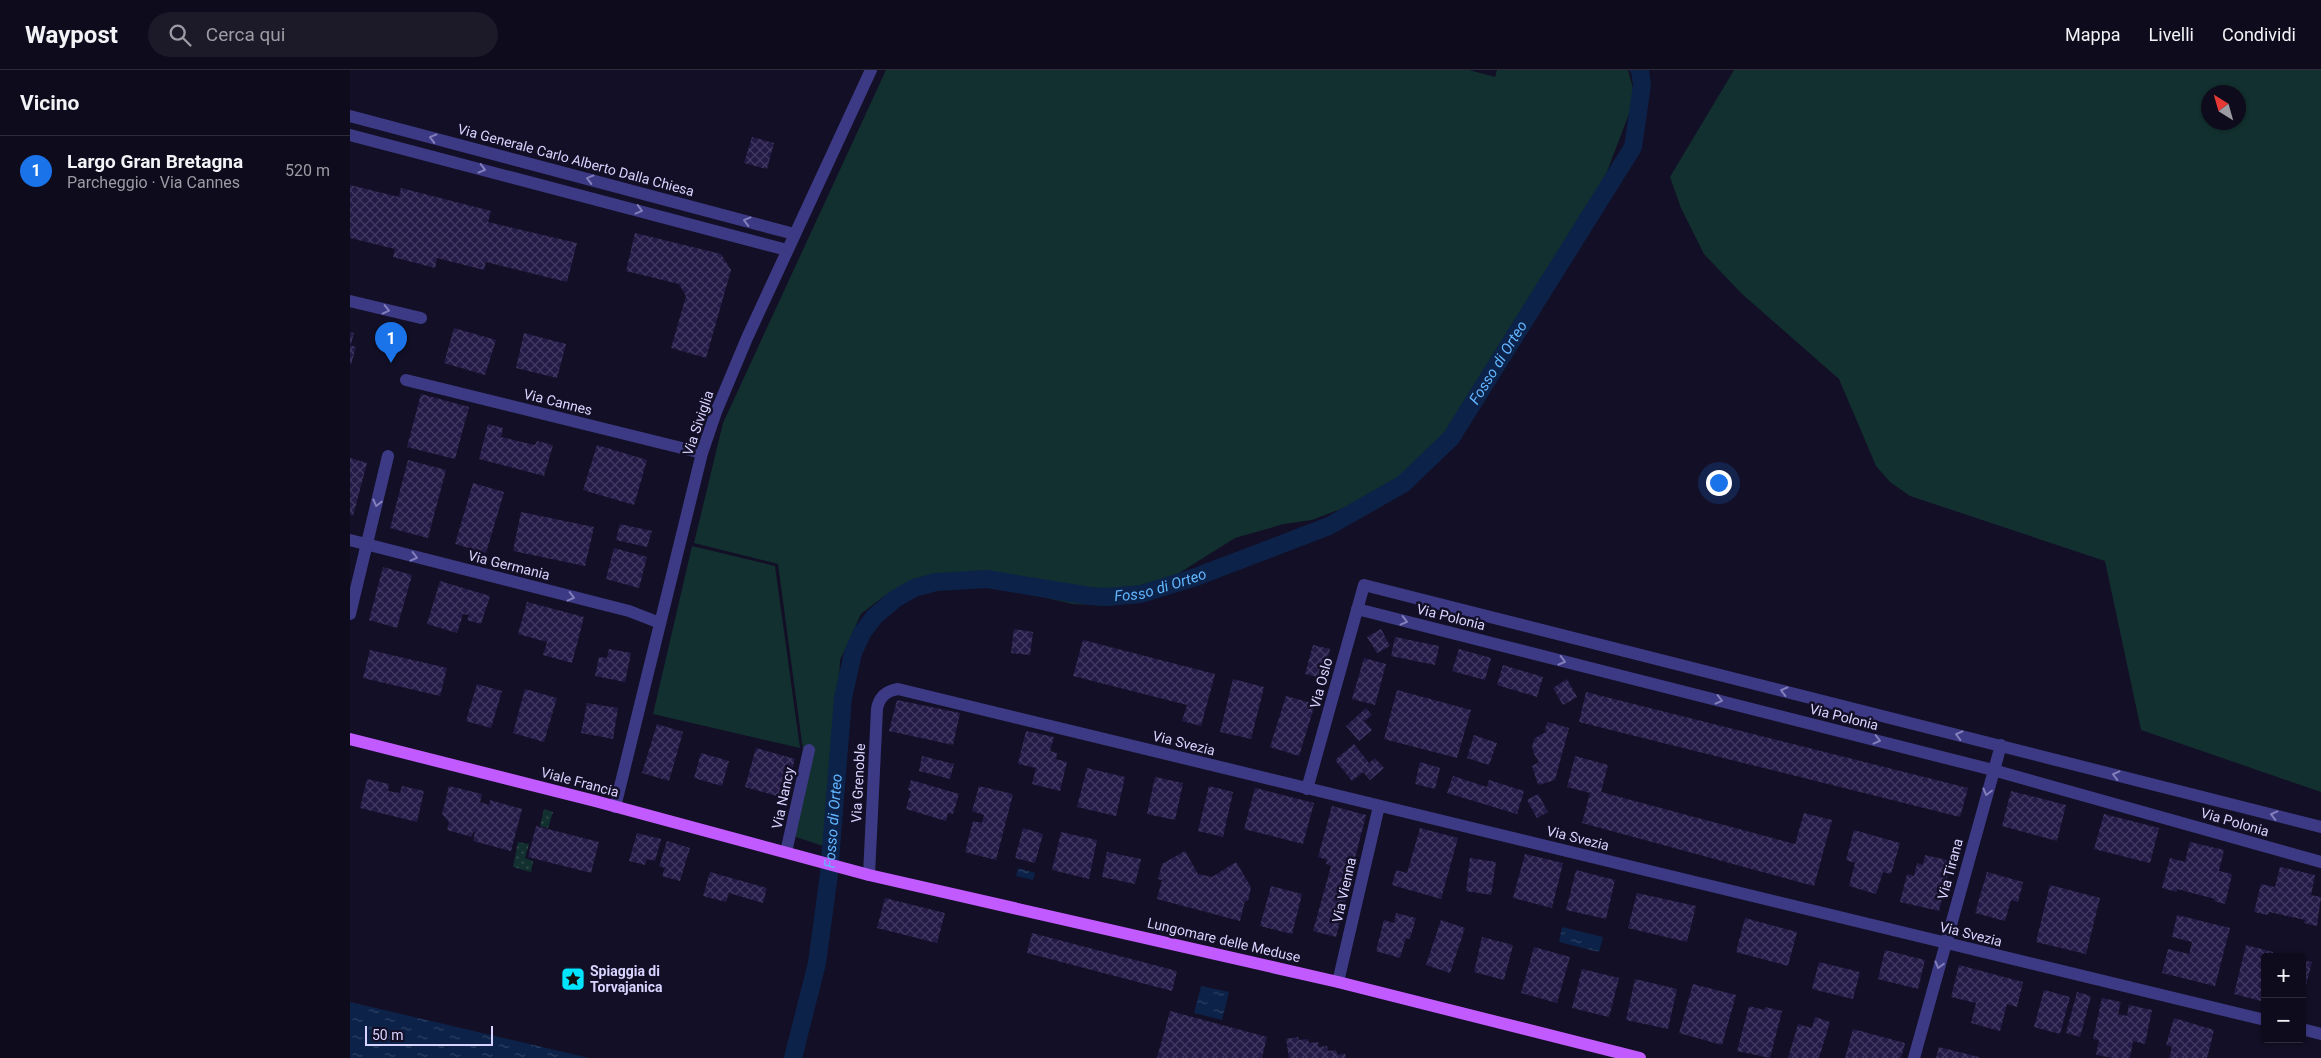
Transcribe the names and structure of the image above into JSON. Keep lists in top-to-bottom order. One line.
{"streets":{"main road":["Viale Francia","Lungomare delle Meduse"],"street":["Via Generale Carlo Alberto Dalla Chiesa","Via Cannes","Via Siviglia","Via Germania","Via Polonia","Via Oslo","Via Svezia","Via Grenoble","Via Nancy","Via Tirana","Via Vienna"]},"crossings":[["Via Generale Carlo Alberto Dalla Chiesa","Via Siviglia"],["Via Cannes","Via Siviglia"],["Via Siviglia","Via Germania"],["Via Siviglia","Viale Francia"],["Via Polonia","Via Oslo"],["Via Polonia","Via Tirana"],["Via Oslo","Via Svezia"],["Via Svezia","Via Grenoble"],["Via Svezia","Via Tirana"],["Via Svezia","Via Vienna"],["Viale Francia","Via Nancy"],["Viale Francia","Lungomare delle Meduse"],["Via Grenoble","Lungomare delle Meduse"],["Via Vienna","Lungomare delle Meduse"]],"one_way":["Via Germania","Via Tirana"],"water":["Fosso di Orteo"],"places":{"place":["Spiaggia di Torvajanica"]},"scale_bar":"50 m","north":"top left","page":{"header":"Waypost","search":"Cerca qui","nav":["Mappa","Livelli","Condividi"],"heading":"Vicino","list":[{"mark":"1","name":"Largo Gran Bretagna","note":"Parcheggio · Via Cannes","value":"520 m"}],"pins":"1","map_buttons":["+","−"],"scale":"50 m"}}
